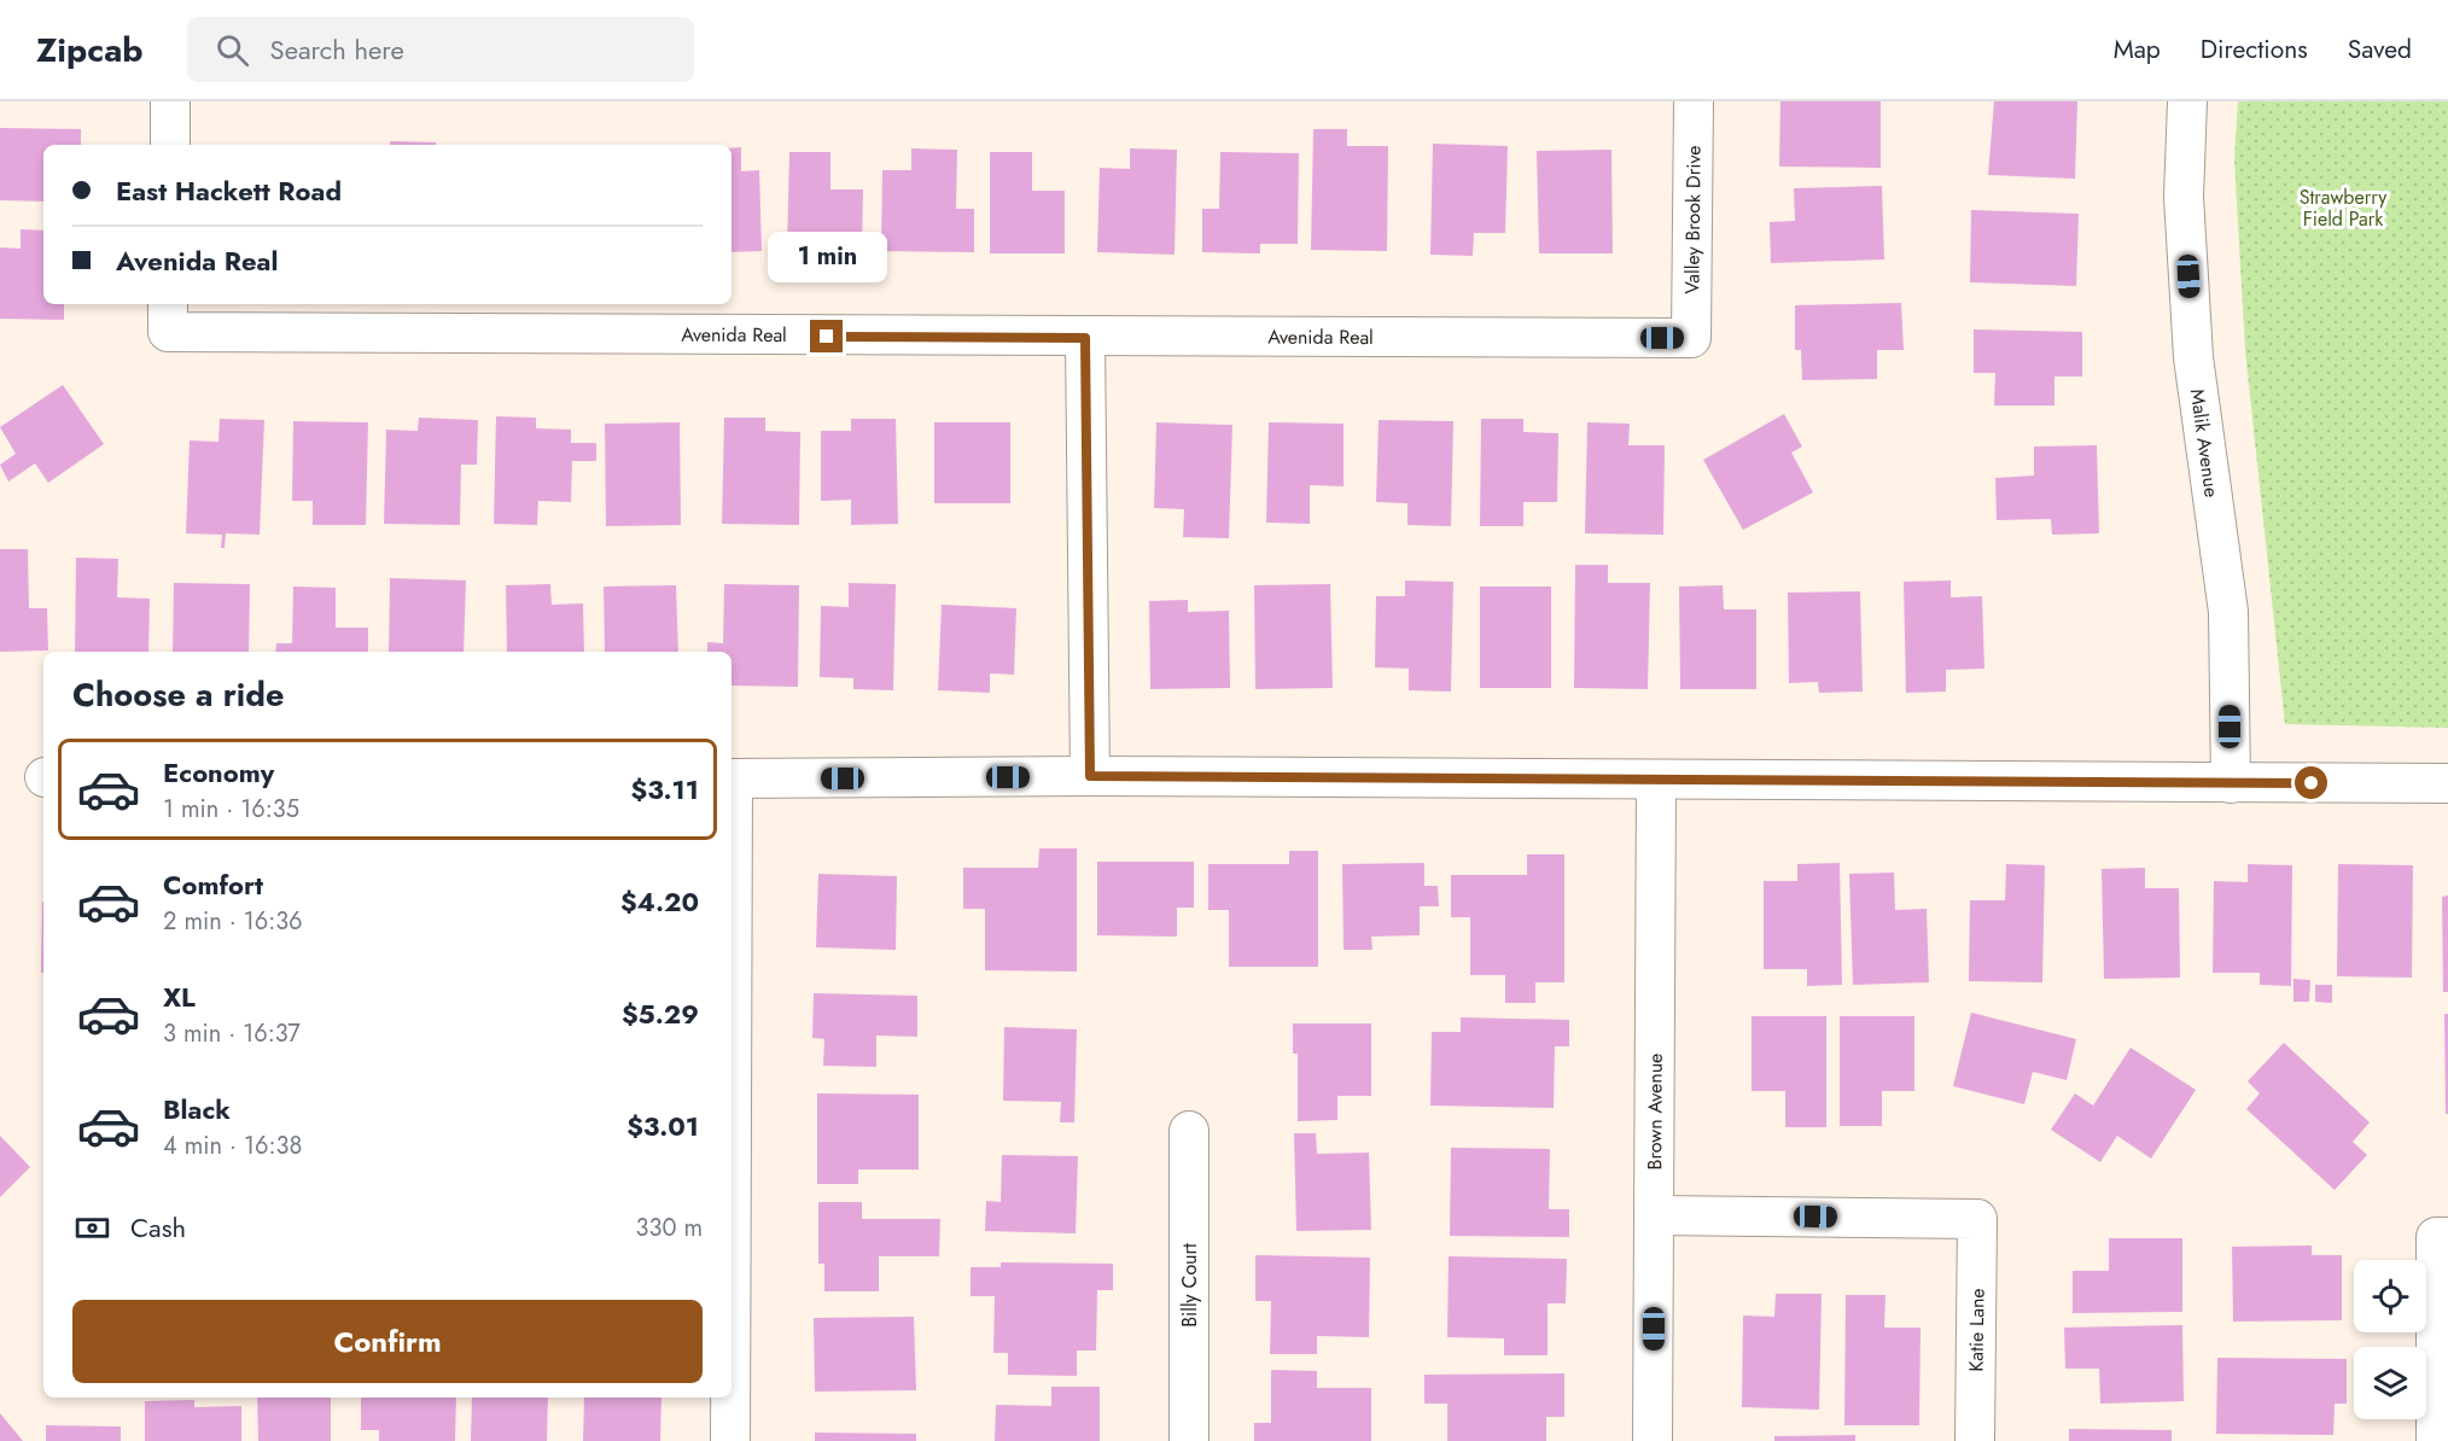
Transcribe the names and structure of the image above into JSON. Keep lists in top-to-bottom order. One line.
{"streets":{"street":["Valley Brook Drive","Avenida Real","Malik Avenue","Brown Avenue","Billy Court","Katie Lane"]},"crossings":[["Valley Brook Drive","Avenida Real"],["Brown Avenue","Katie Lane"]],"parks":["Strawberry Field Park"],"page":{"header":"Zipcab","search":"Search here","nav":["Map","Directions","Saved"],"banner":["East Hackett Road","Avenida Real"],"bubble":"1 min","heading":"Choose a ride","list":[{"name":"Economy","note":"1 min · 16:35","value":"$3.11"},{"name":"Comfort","note":"2 min · 16:36","value":"$4.20"},{"name":"XL","note":"3 min · 16:37","value":"$5.29"},{"name":"Black","note":"4 min · 16:38","value":"$3.01"}],"pay":["Cash","330 m"],"buttons":"Confirm"}}
